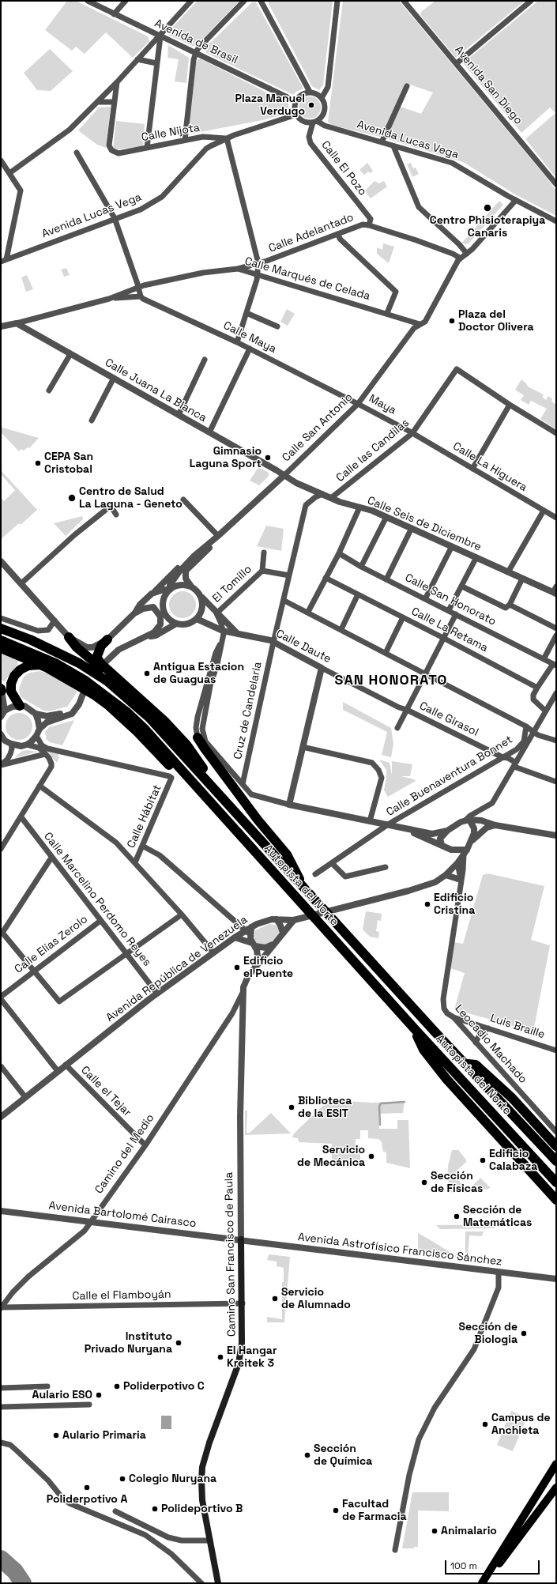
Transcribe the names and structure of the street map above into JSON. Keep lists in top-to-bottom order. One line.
{"streets":{"highway":["Autopista del Norte"],"main road":["Camino San Francisco de Paula"],"street":["Avenida de Brasil","Avenida San Diego","Calle Nijota","Avenida Lucas Vega","Calle El Pozo","Calle Adelantado","Calle Marqués de Celada","Calle Maya","Calle Juana La Blanca","Maya","Calle San Antonio","Calle las Candilas","Calle La Higuera","Calle Seis de Diciembre","El Tomillo","Calle San Honorato","Calle La Retama","Calle Daute","Cruz de Candelaria","Calle Girasol","Calle Buenaventura Bonnet","Calle Hábitat","Calle Marcelino Perdomo Reyes","Calle Elías Zerolo","Avenida República de Venezuela","Luis Braille","Leocadio Machado","Calle el Tejar","Camino del Medio","Avenida Bartolomé Cairasco","Avenida Astrofísico Francisco Sánchez","Calle el Flamboyán"]},"crossings":[["Avenida de Brasil","Avenida Lucas Vega"],["Avenida de Brasil","Calle El Pozo"],["Calle Nijota","Avenida Lucas Vega"],["Avenida Lucas Vega","Calle El Pozo"],["Calle El Pozo","Calle Adelantado"],["Calle Adelantado","Calle Marqués de Celada"],["Calle Adelantado","Calle San Antonio"],["Calle Marqués de Celada","Calle Maya"],["Calle Marqués de Celada","Calle Juana La Blanca"],["Calle Marqués de Celada","Calle San Antonio"],["Calle Maya","Maya"],["Calle Maya","Calle San Antonio"],["Calle Juana La Blanca","Calle San Antonio"],["Calle Juana La Blanca","Calle Seis de Diciembre"],["Maya","Calle San Antonio"],["Maya","Calle las Candilas"],["Maya","Calle La Higuera"],["Calle San Antonio","Calle Seis de Diciembre"],["Calle San Antonio","Calle Daute"],["Calle las Candilas","Calle La Higuera"],["Calle las Candilas","Calle Seis de Diciembre"],["Calle Seis de Diciembre","Cruz de Candelaria"],["El Tomillo","Cruz de Candelaria"],["Calle Daute","Cruz de Candelaria"],["Calle Daute","Calle Girasol"],["Calle Girasol","Calle Buenaventura Bonnet"],["Calle Marcelino Perdomo Reyes","Calle Elías Zerolo"],["Calle Marcelino Perdomo Reyes","Avenida República de Venezuela"],["Avenida República de Venezuela","Leocadio Machado"],["Avenida República de Venezuela","Calle el Tejar"],["Avenida República de Venezuela","Camino San Francisco de Paula"],["Luis Braille","Leocadio Machado"],["Calle el Tejar","Camino del Medio"],["Camino del Medio","Avenida Bartolomé Cairasco"],["Camino del Medio","Camino San Francisco de Paula"],["Camino del Medio","Calle el Flamboyán"],["Avenida Bartolomé Cairasco","Avenida Astrofísico Francisco Sánchez"],["Avenida Bartolomé Cairasco","Camino San Francisco de Paula"],["Avenida Astrofísico Francisco Sánchez","Camino San Francisco de Paula"],["Camino San Francisco de Paula","Calle el Flamboyán"]],"districts":["SAN HONORATO"],"places":["Plaza Manuel Verdugo","Centro Phisioterapiya Canaris","Plaza del Doctor Olivera","Gimnasio Laguna Sport","CEPA San Cristobal","Centro de Salud La Laguna - Geneto","Antigua Estacion de Guaguas","Edificio Cristina","Edificio el Puente","Biblioteca de la ESIT","Servicio de Mecánica","Edificio Calabaza","Sección de Físicas","Sección de Matemáticas","Servicio de Alumnado","Sección de Biologia","Instituto Privado Nuryana","El Hangar Kreitek 3","Poliderpotivo C","Aulario ESO","Campus de Anchieta","Aulario Primaria","Sección de Química","Colegio Nuryana","Poliderpotivo A","Polideportivo B","Facultad de Farmacia","Animalario"],"scale_bar":"100 m"}
